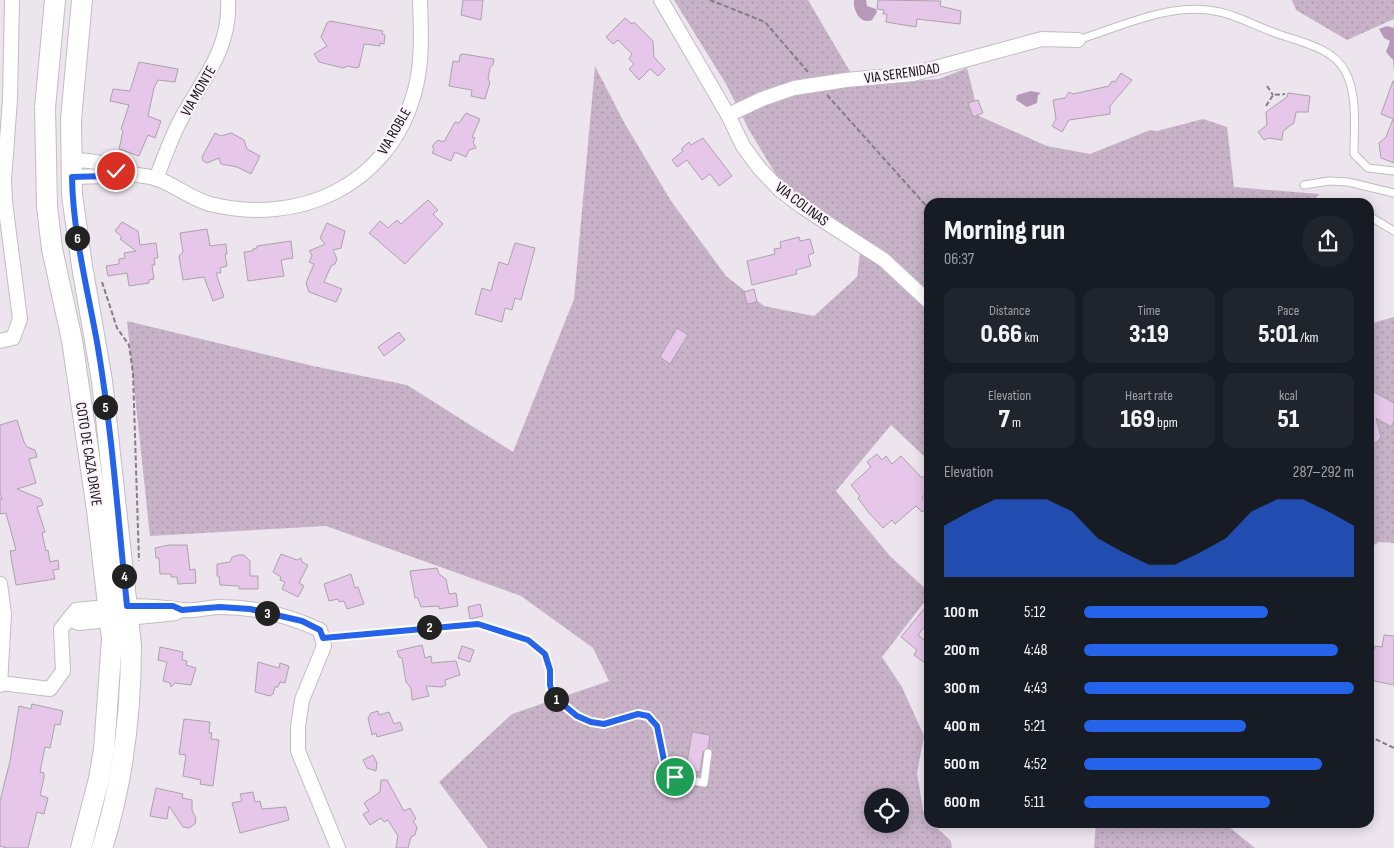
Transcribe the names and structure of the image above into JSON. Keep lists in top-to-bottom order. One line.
{"streets":{"main road":["COTO DE CAZA DRIVE"],"street":["VIA SERENIDAD","VIA MONTE","VIA ROBLE","VIA COLINAS"]},"crossings":[["VIA SERENIDAD","VIA COLINAS"],["VIA MONTE","VIA ROBLE"],["VIA ROBLE","COTO DE CAZA DRIVE"]],"page":{"heading":["Morning run","06:37"],"pins":["6","5","4","3","2","1"],"stats":[["Distance","0.66 km"],["Time","3:19"],["Pace","5:01 /km"],["Elevation","7 m"],["Heart rate","169 bpm"],["kcal","51"]],"chart":["Elevation","287–292 m"],"list":[{"name":"100 m","note":"5:12"},{"name":"200 m","note":"4:48"},{"name":"300 m","note":"4:43"},{"name":"400 m","note":"5:21"},{"name":"500 m","note":"4:52"},{"name":"600 m","note":"5:11"}]}}
